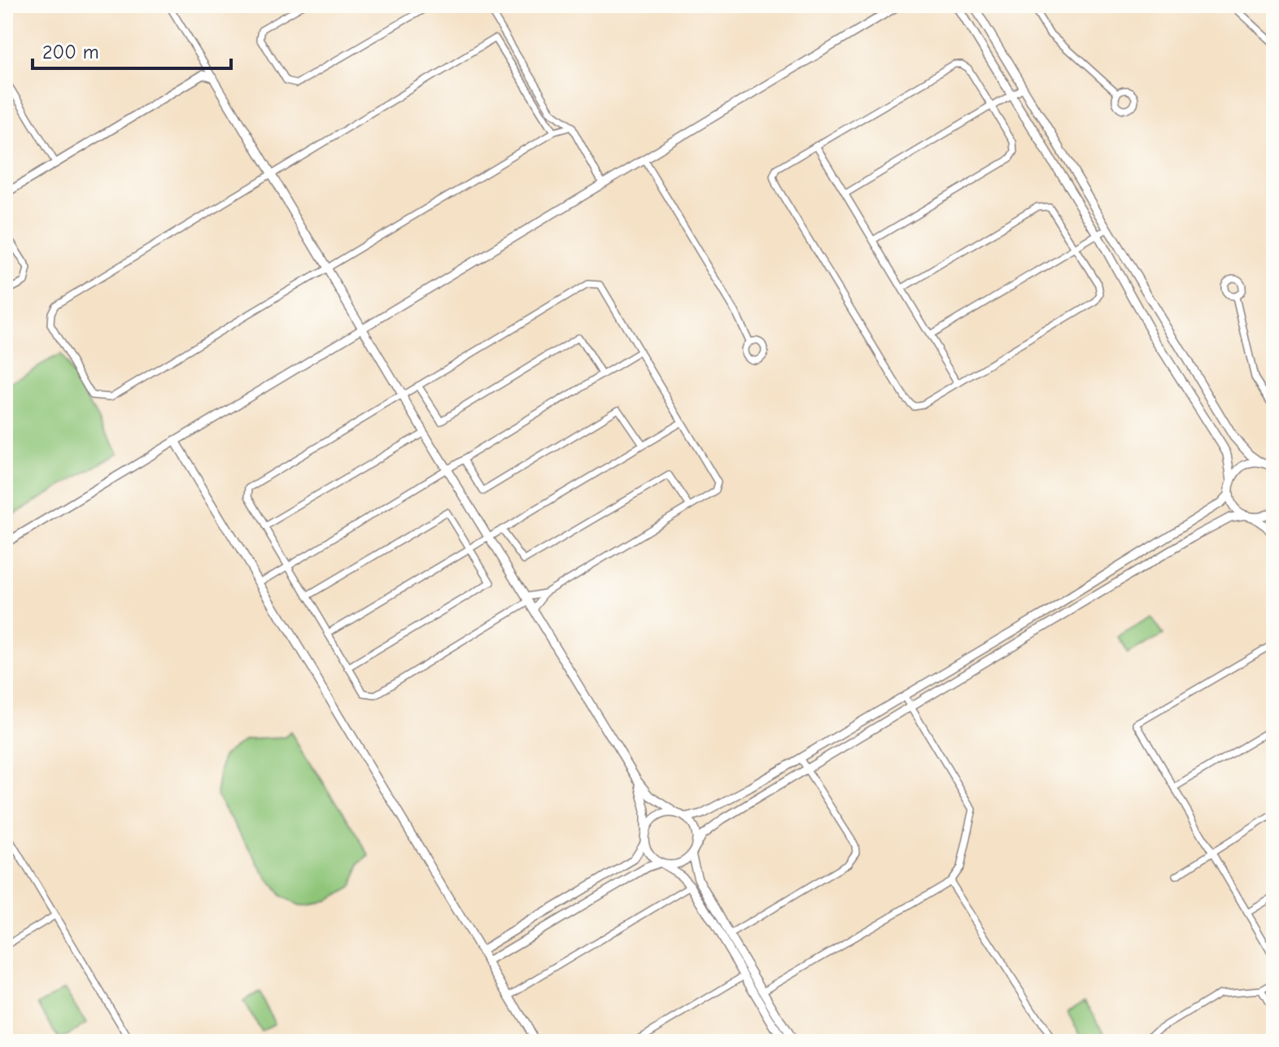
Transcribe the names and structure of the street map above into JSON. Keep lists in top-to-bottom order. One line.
{"scale_bar":"200 m"}
